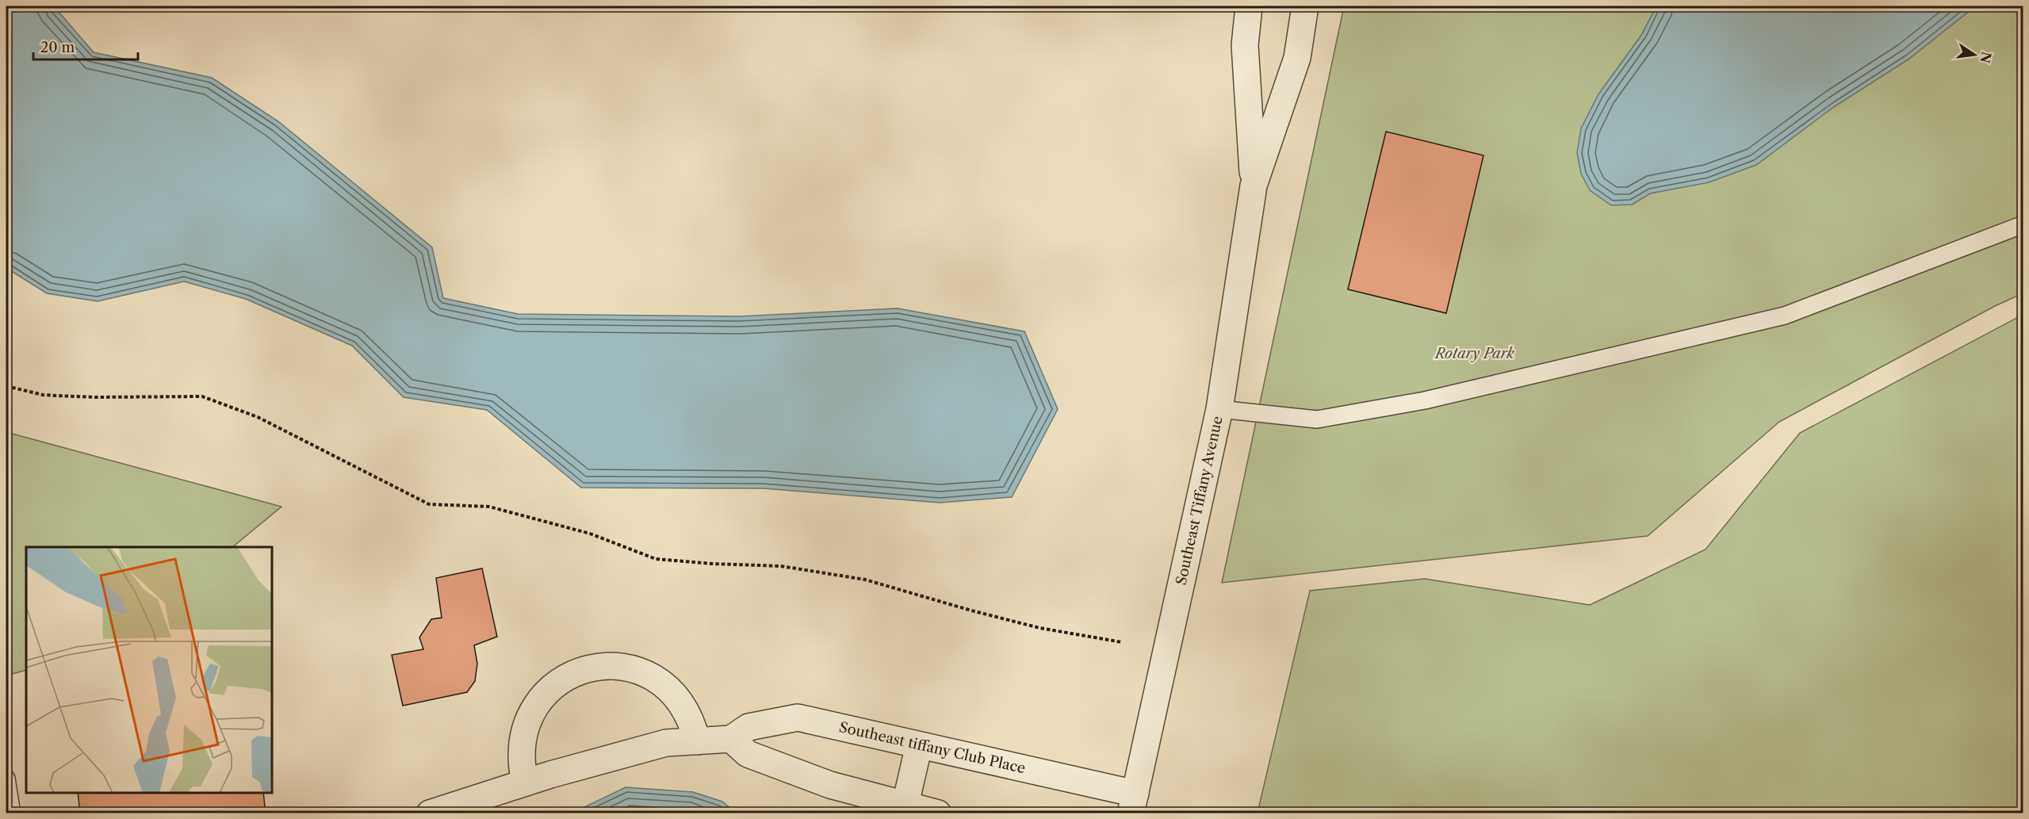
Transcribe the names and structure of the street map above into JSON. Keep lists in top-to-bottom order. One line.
{"streets":{"street":["Southeast Tiffany Avenue","Southeast tiffany Club Place"]},"crossings":[["Southeast Tiffany Avenue","Southeast tiffany Club Place"]],"parks":["Rotary Park"],"scale_bar":"20 m","north":"right"}
